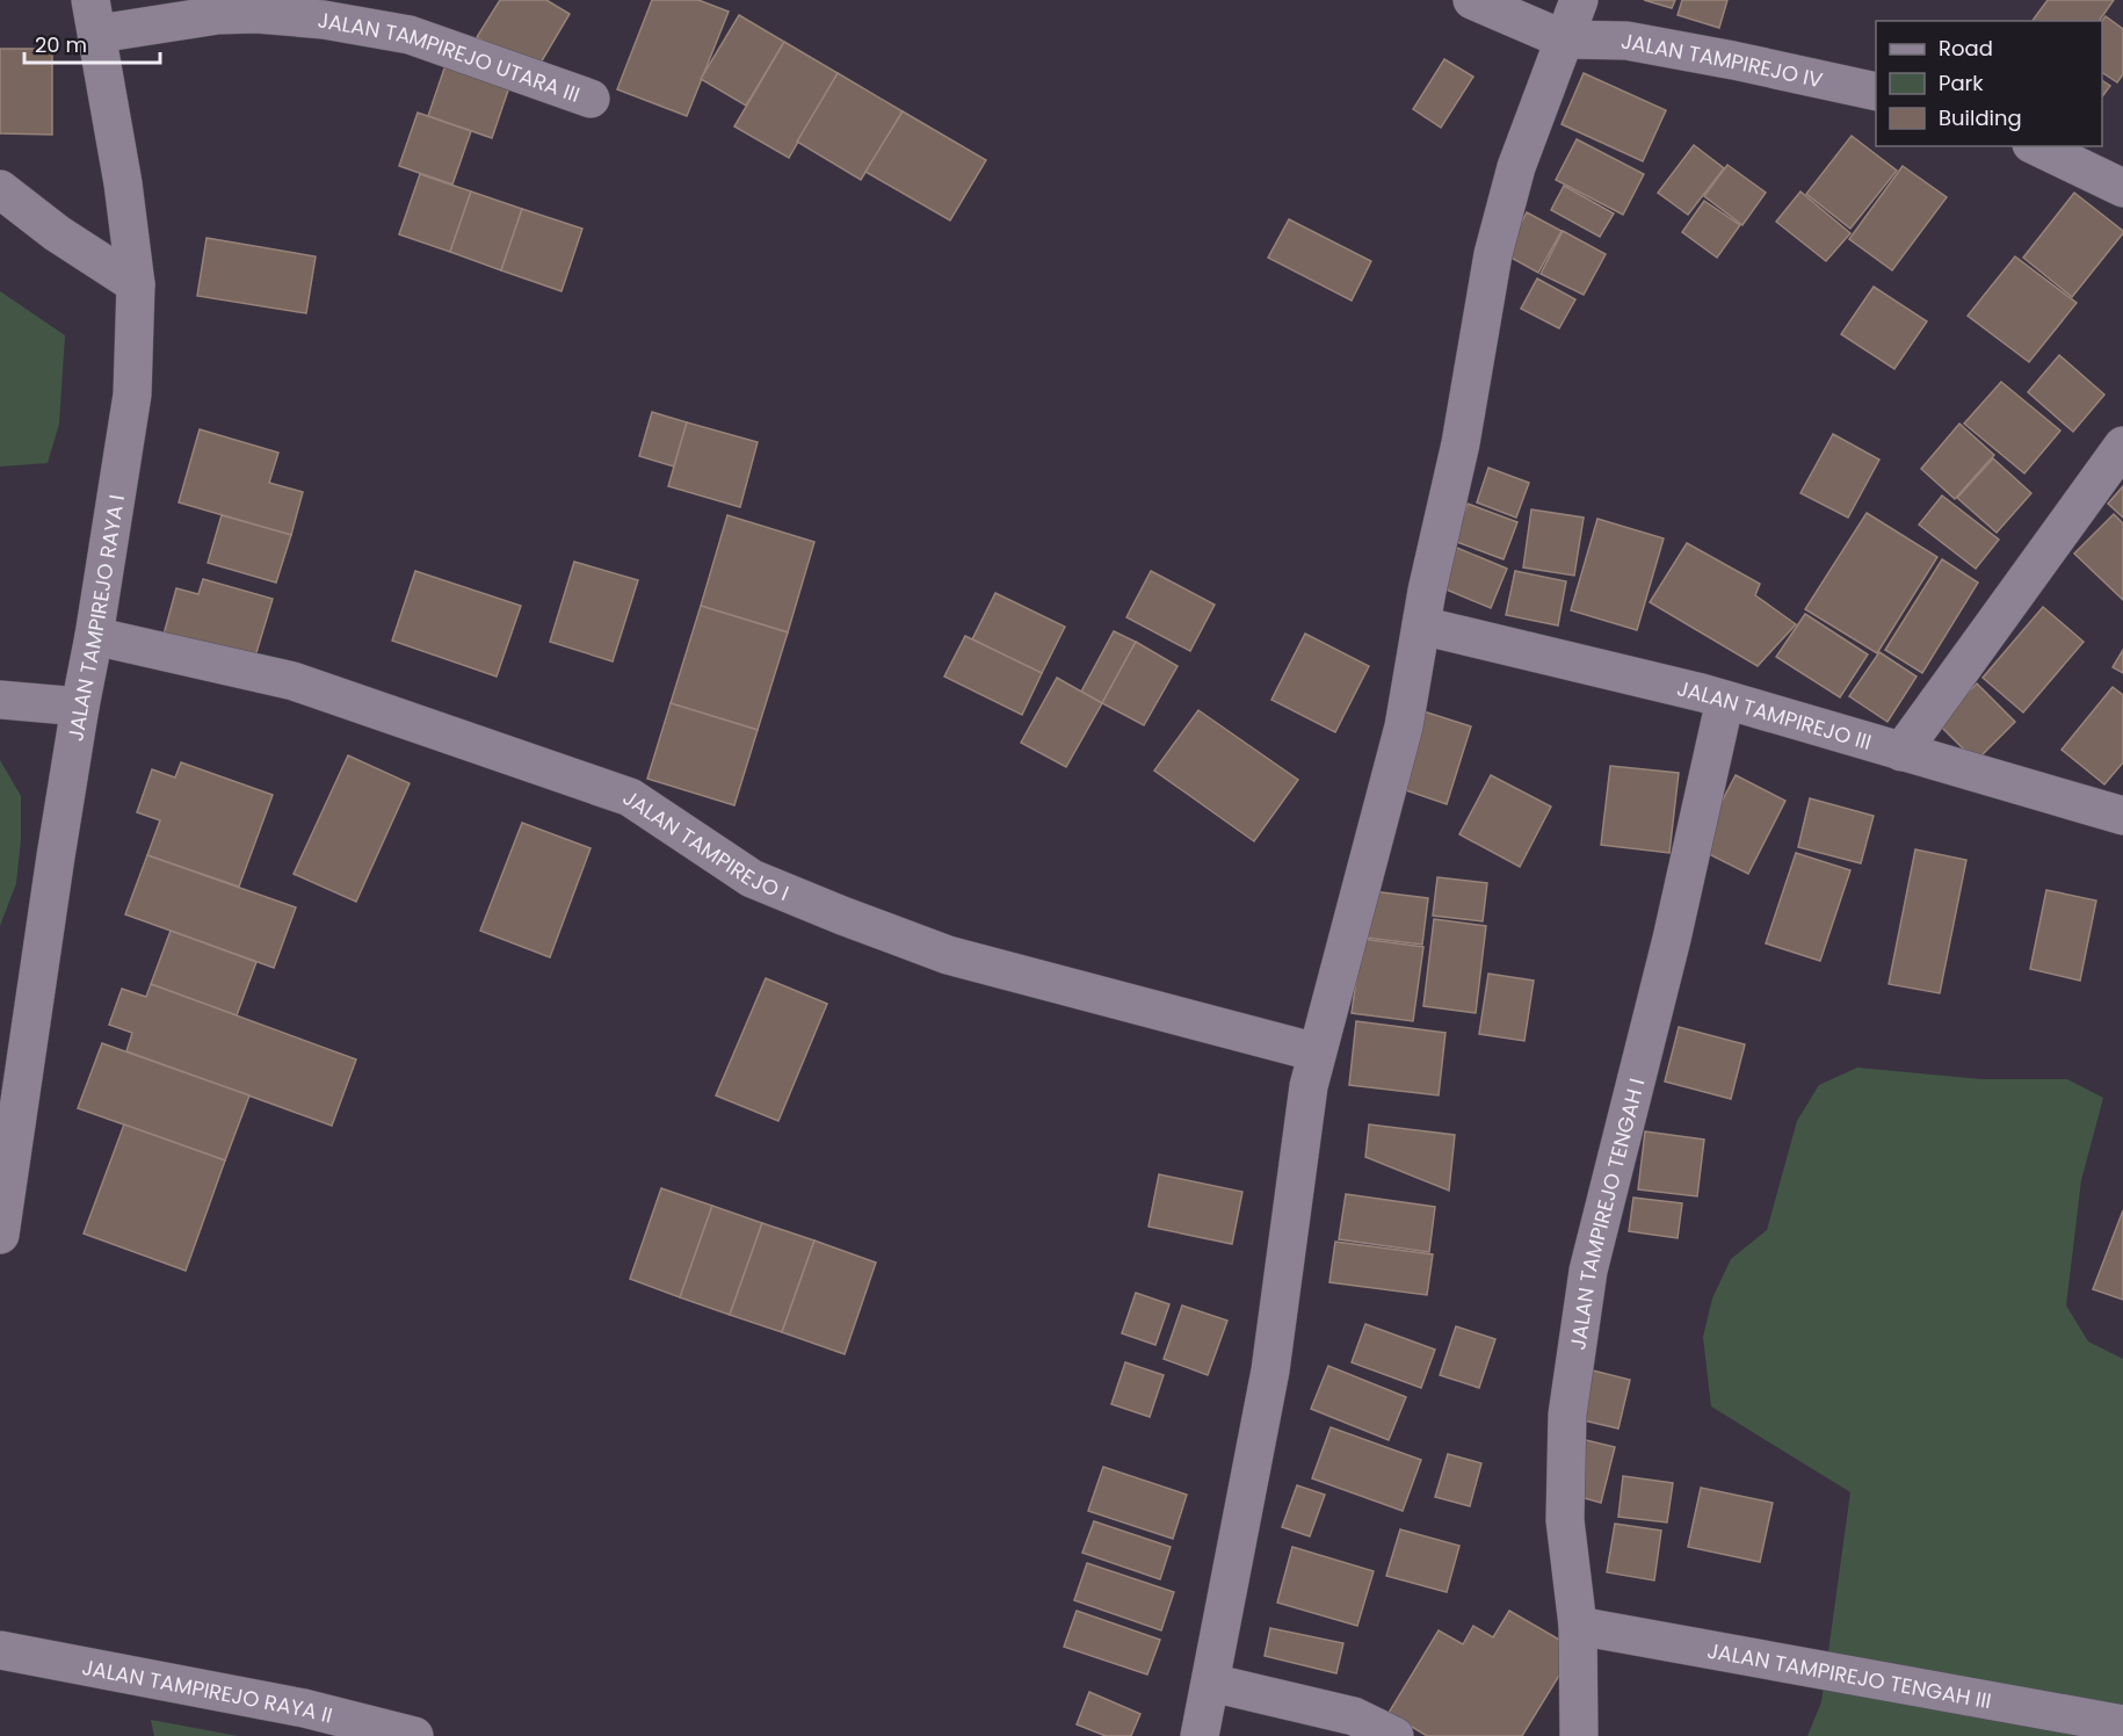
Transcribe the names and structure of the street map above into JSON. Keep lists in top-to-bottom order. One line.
{"streets":{"street":["JALAN TAMPIREJO UTARA III","JALAN TAMPIREJO IV","JALAN TAMPIREJO RAYA I","JALAN TAMPIREJO III","JALAN TAMPIREJO I","JALAN TAMPIREJO TENGAH I","JALAN TAMPIREJO TENGAH III","JALAN TAMPIREJO RAYA II"]},"crossings":[["JALAN TAMPIREJO UTARA III","JALAN TAMPIREJO RAYA I"],["JALAN TAMPIREJO RAYA I","JALAN TAMPIREJO I"],["JALAN TAMPIREJO III","JALAN TAMPIREJO TENGAH I"],["JALAN TAMPIREJO TENGAH I","JALAN TAMPIREJO TENGAH III"]],"legend":["Road","Park","Building"],"scale_bar":"20 m"}
